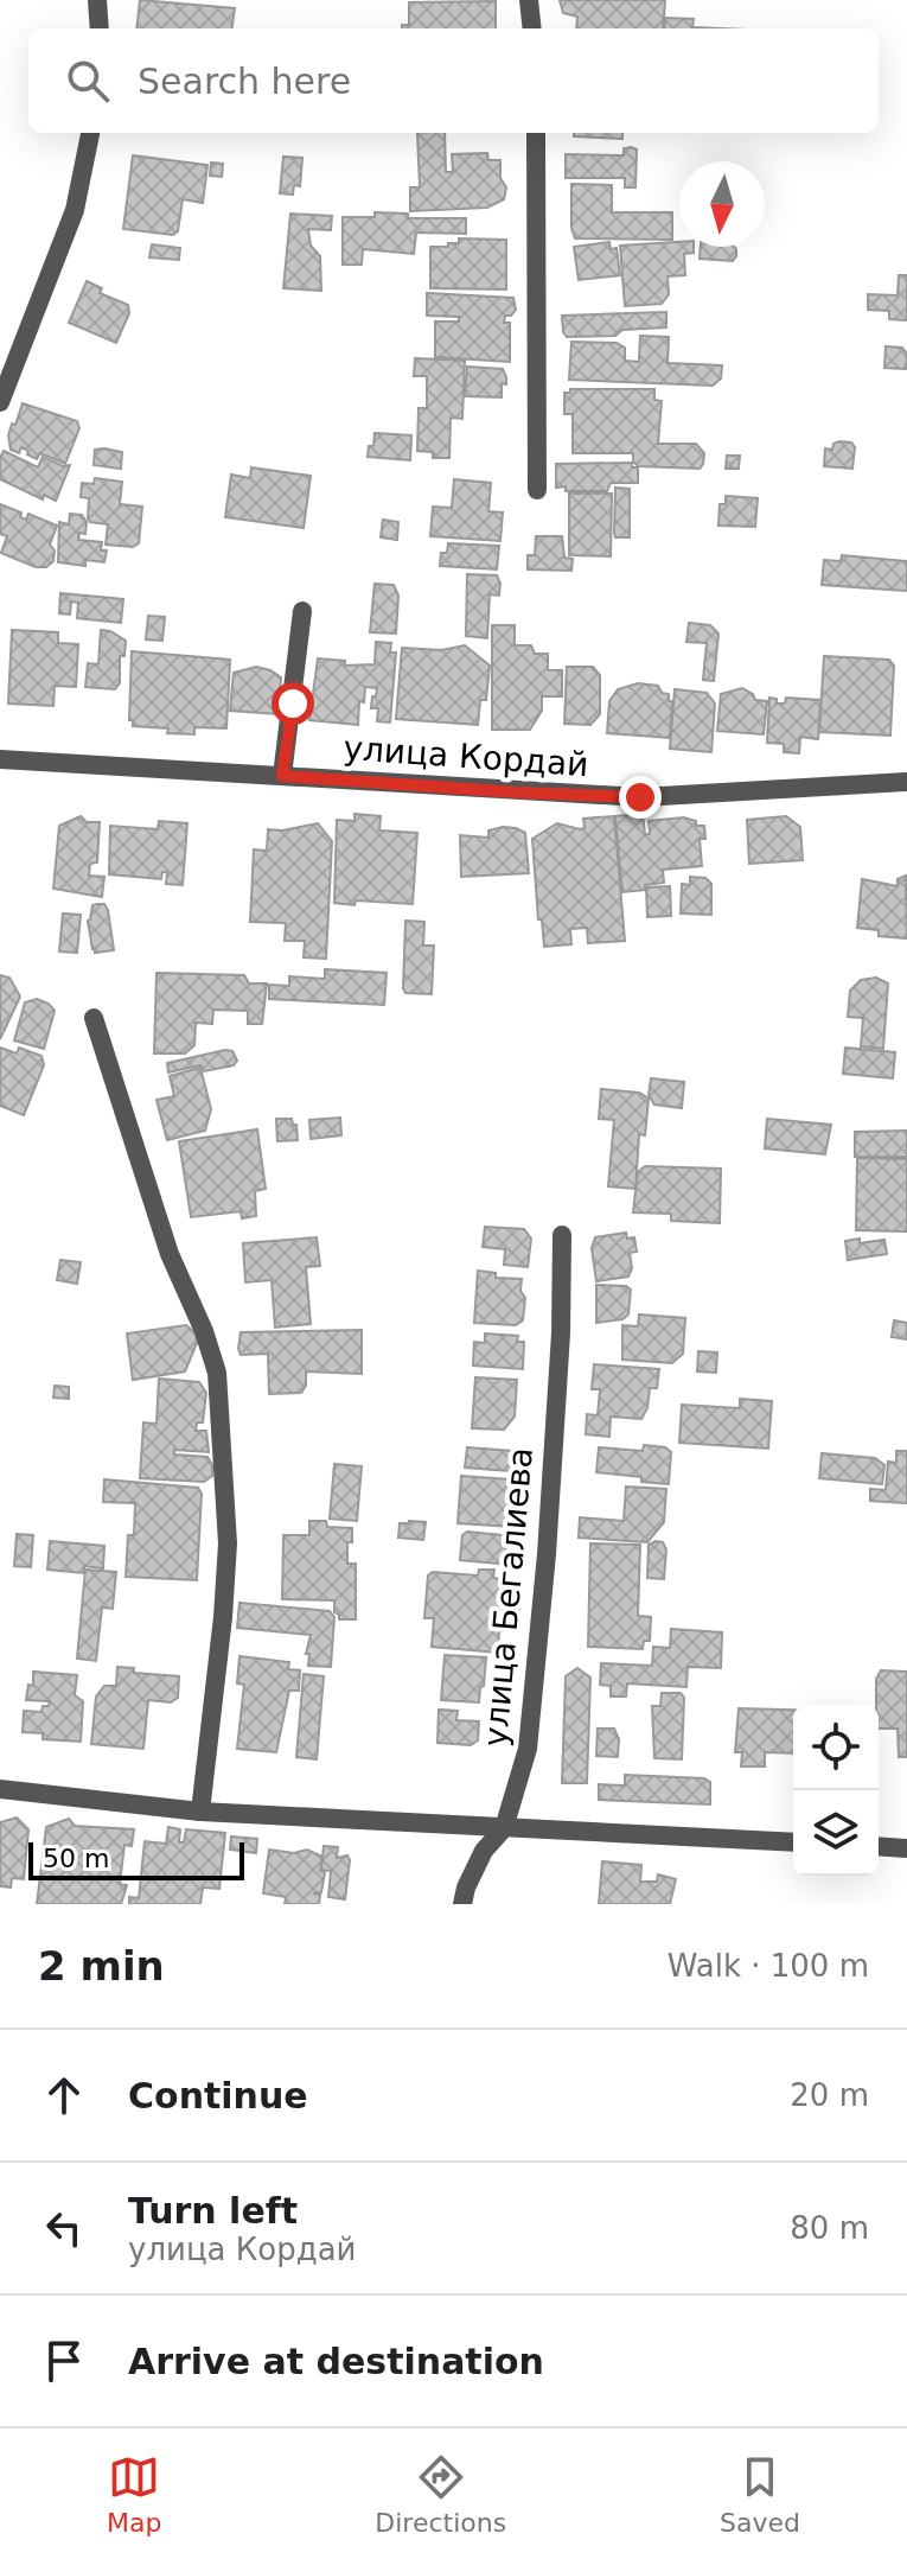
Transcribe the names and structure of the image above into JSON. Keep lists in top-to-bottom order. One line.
{"streets":{"street":["улица Кордай","улица Бегалиева"]},"scale_bar":"50 m","north":"bottom","page":{"search":"Search here","scale":"50 m","heading":["2 min","Walk · 100 m"],"list":[["Continue","20 m"],["Turn left","улица Кордай","80 m"],"Arrive at destination"],"nav":["Map","Directions","Saved"]}}
